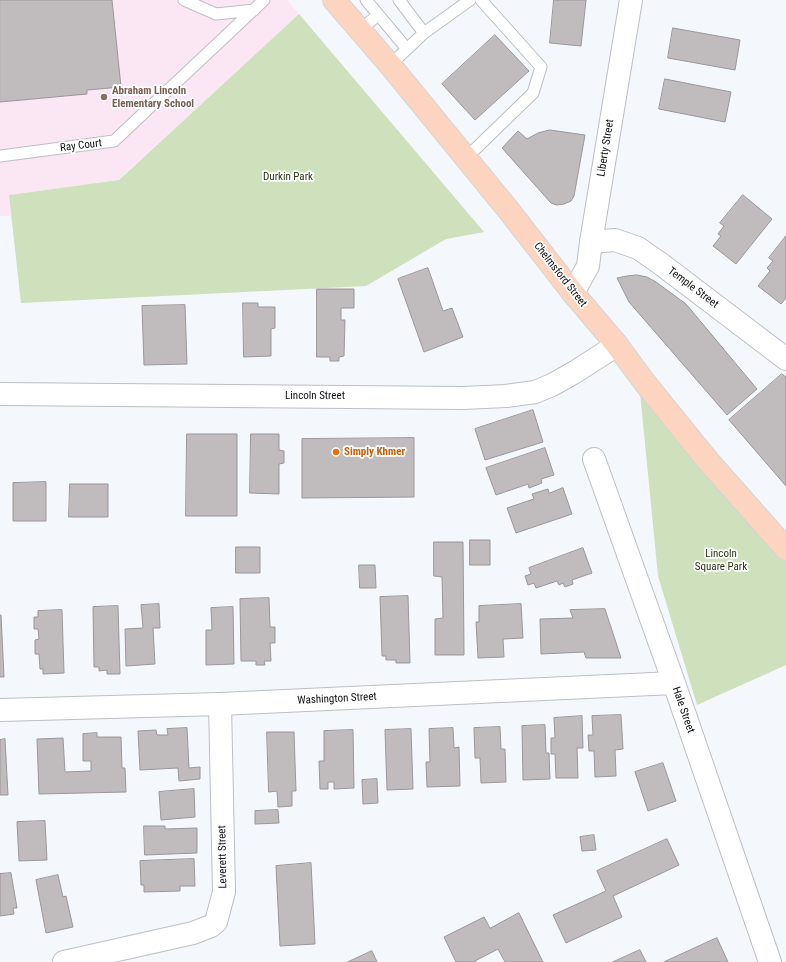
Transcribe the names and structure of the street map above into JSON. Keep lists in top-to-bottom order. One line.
{"streets":{"main road":["Chelmsford Street"],"street":["Liberty Street","Temple Street","Lincoln Street","Washington Street","Hale Street","Leverett Street"],"lane":["Ray Court"]},"crossings":[["Liberty Street","Chelmsford Street"],["Liberty Street","Temple Street"],["Chelmsford Street","Lincoln Street"],["Washington Street","Hale Street"],["Washington Street","Leverett Street"]],"parks":["Durkin Park","Lincoln Square Park"],"places":["Abraham Lincoln Elementary School","Simply Khmer"]}
